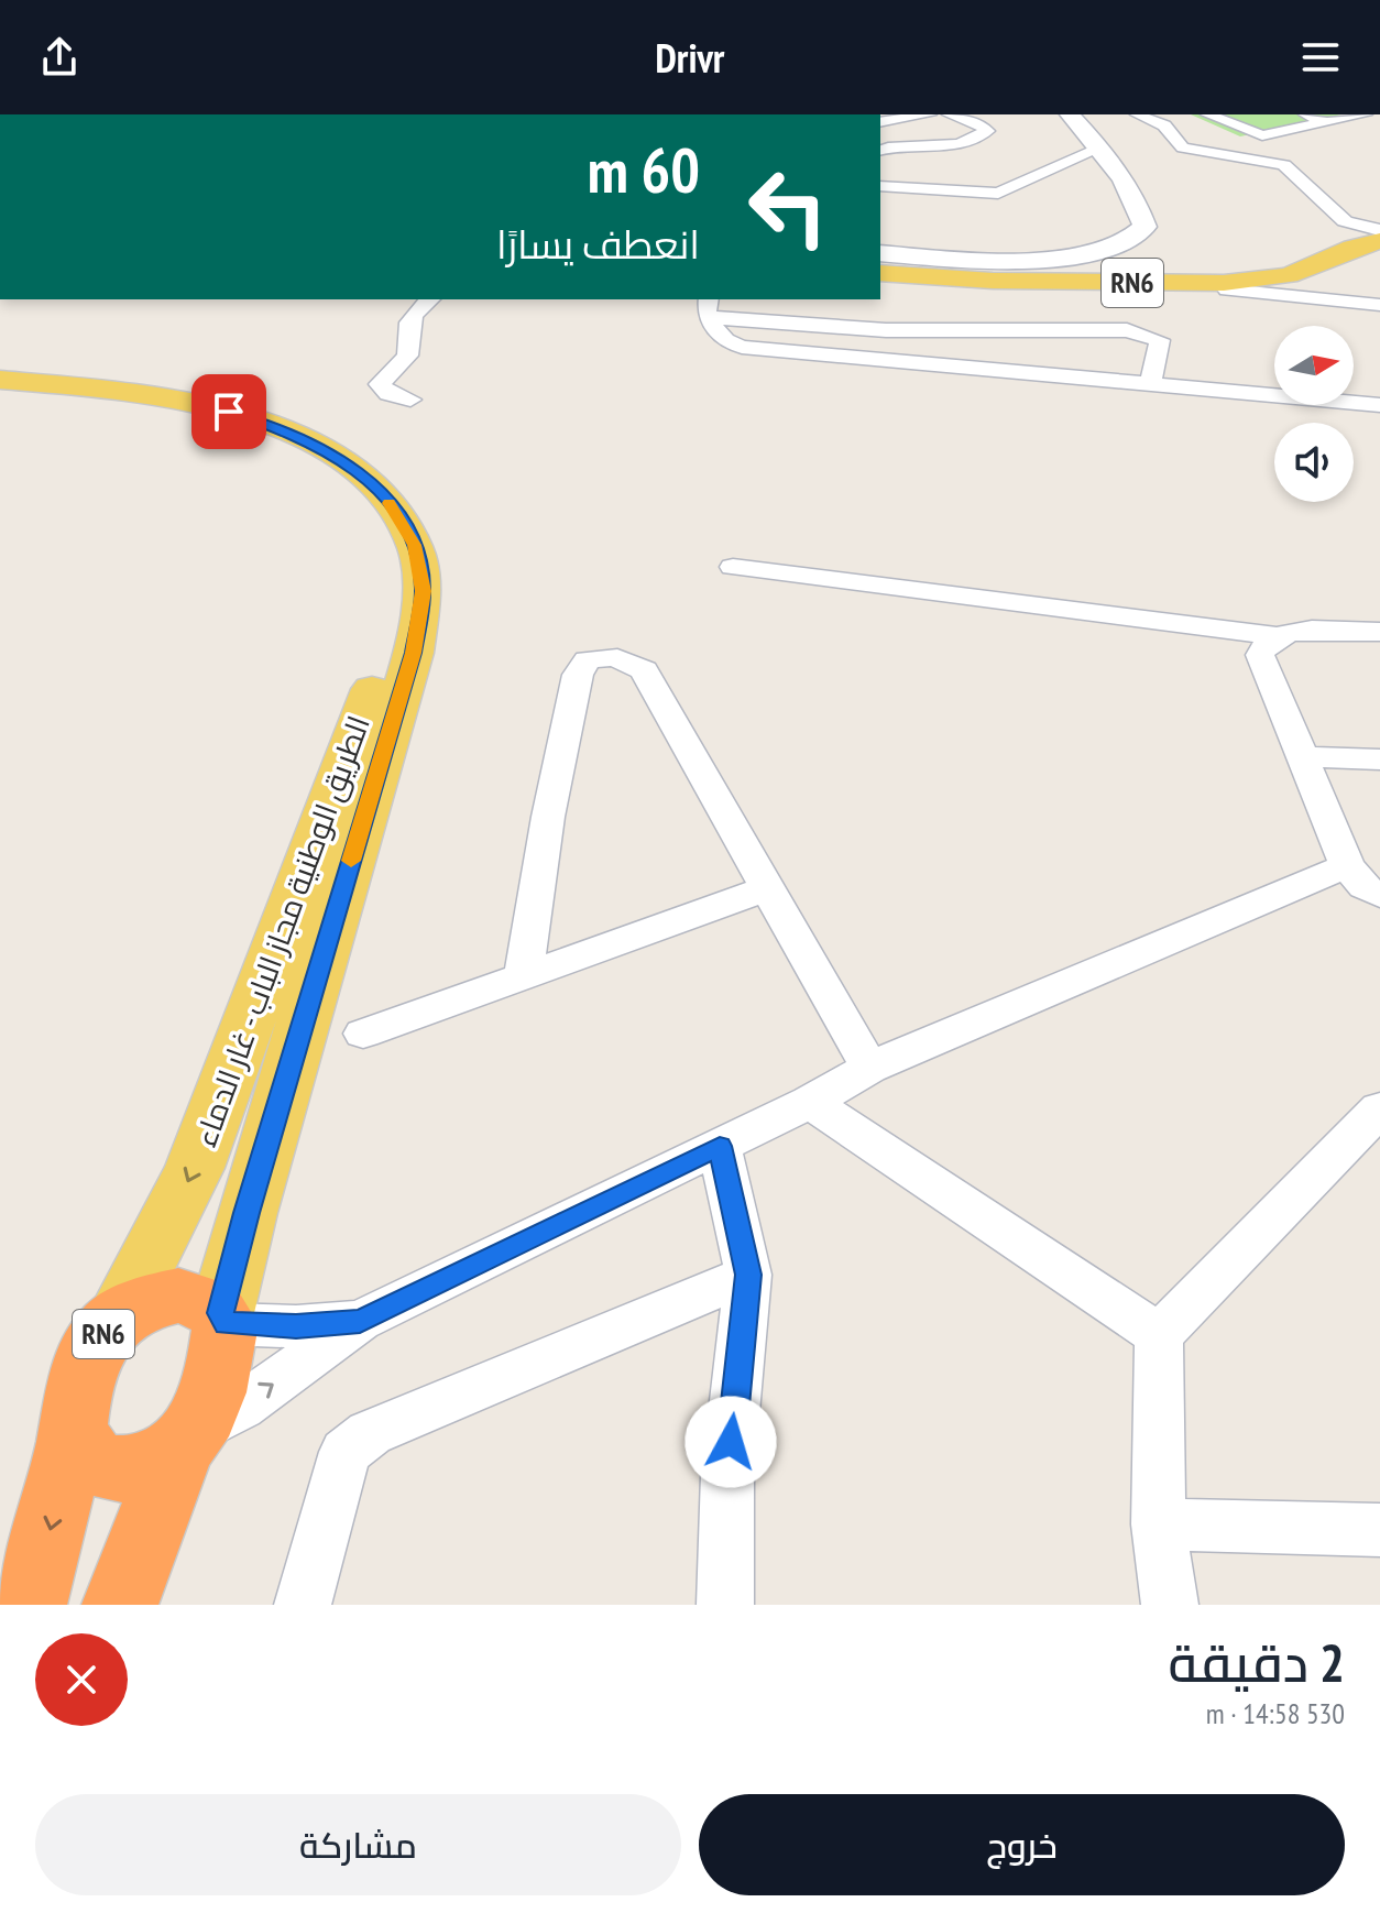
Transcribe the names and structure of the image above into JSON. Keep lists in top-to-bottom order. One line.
{"streets":{"highway":["RN6"],"main road":["الطريق الوطنية مجاز الباب - غار الدماء"]},"crossings":[["RN6","الطريق الوطنية مجاز الباب - غار الدماء"]],"north":"right","page":{"header":"Drivr","turn":["60 m","انعطف يسارًا"],"heading":["2 دقيقة","530 m · 14:58"],"buttons":["خروج","مشاركة"]}}
